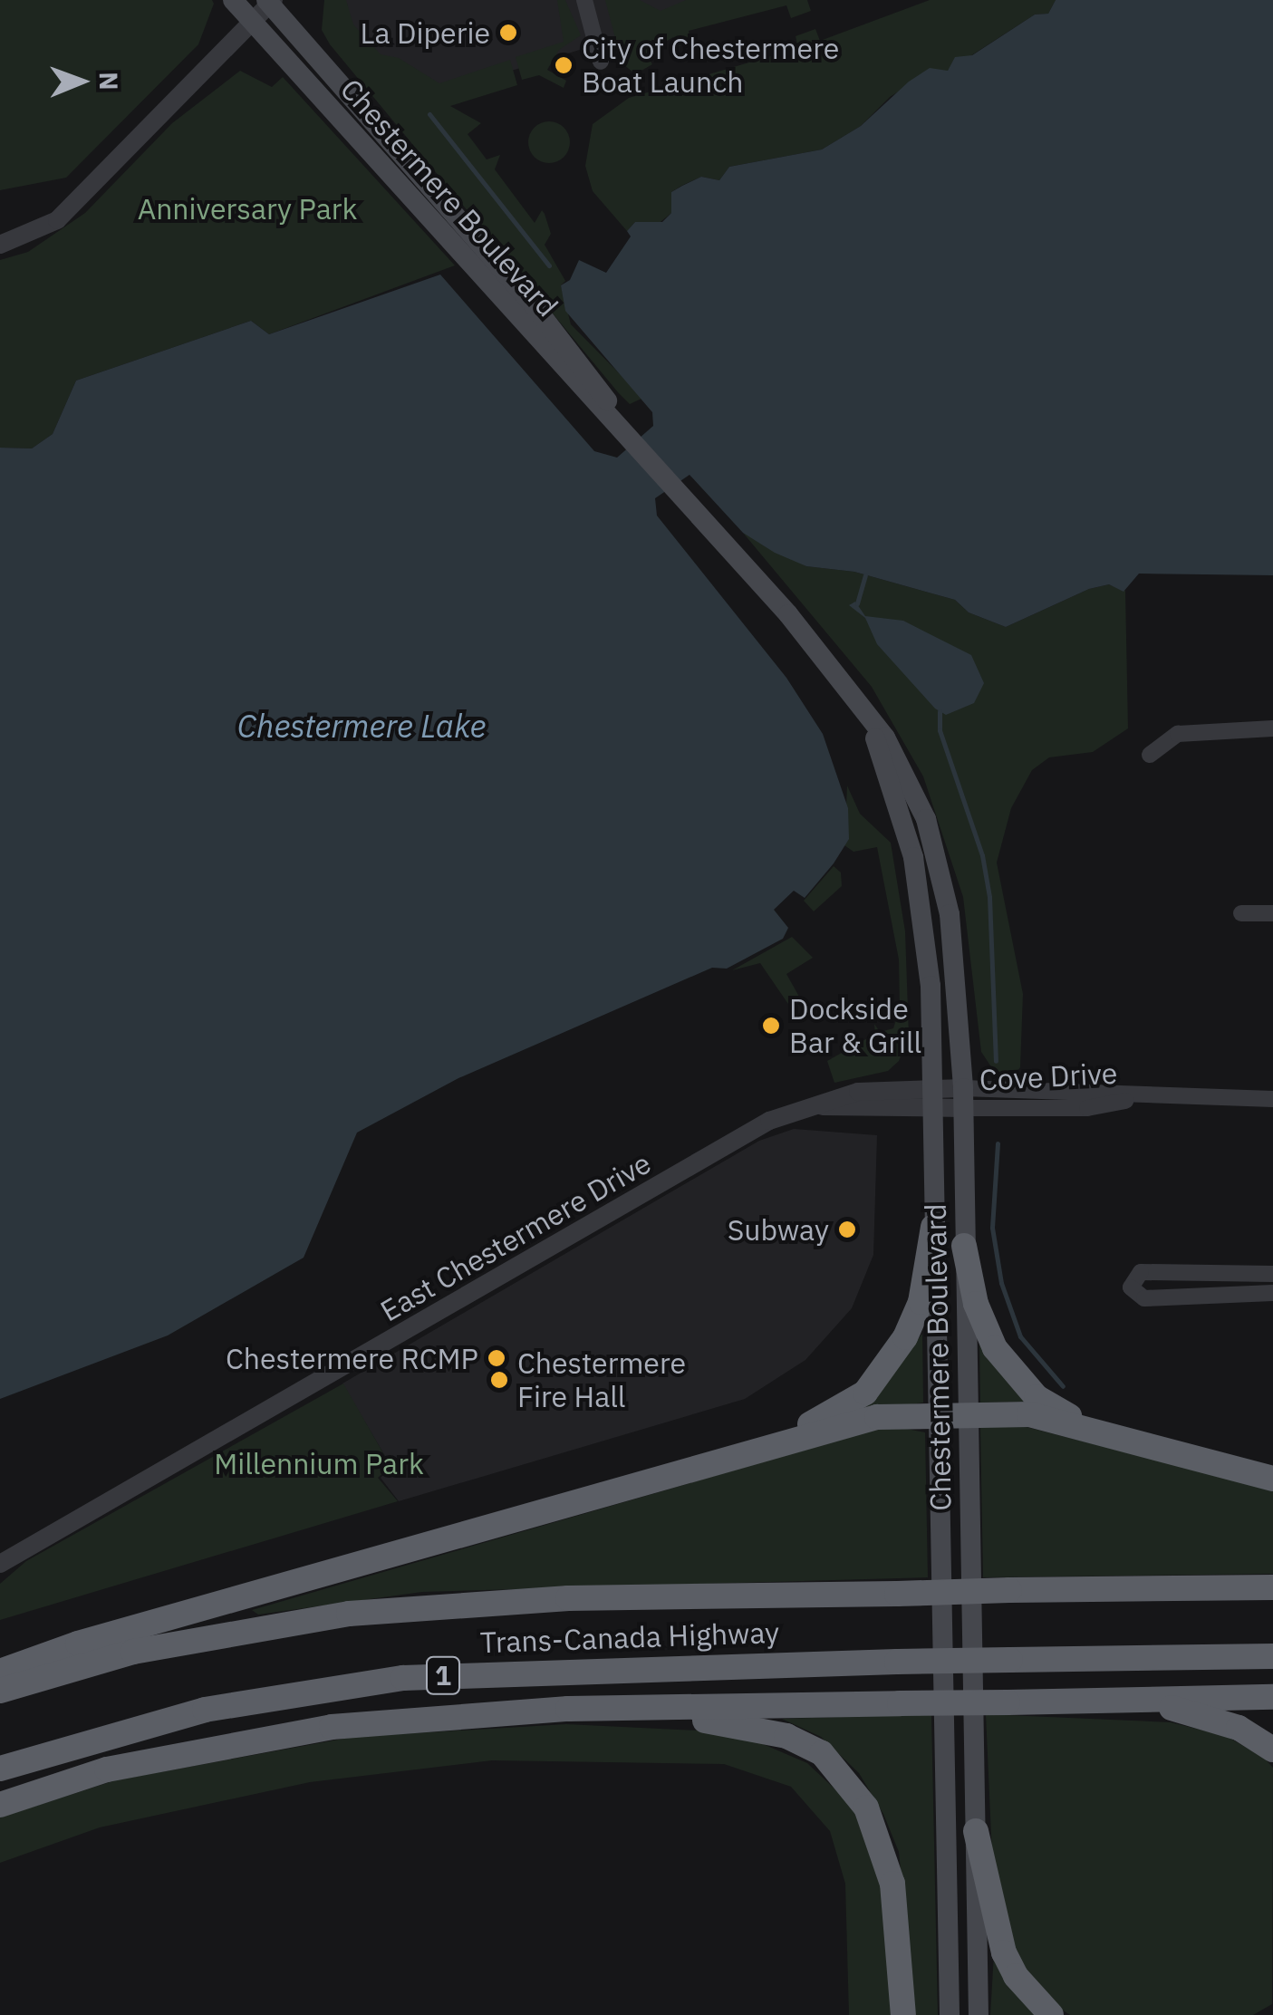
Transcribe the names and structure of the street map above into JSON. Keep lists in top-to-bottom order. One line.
{"streets":{"highway":["Trans-Canada Highway","1"],"main road":["Chestermere Boulevard"],"street":["Cove Drive","East Chestermere Drive"]},"crossings":[["Chestermere Boulevard","Cove Drive"],["Chestermere Boulevard","East Chestermere Drive"],["Cove Drive","East Chestermere Drive"]],"water":["Chestermere Lake"],"parks":["Anniversary Park","Millennium Park"],"places":["La Diperie","City of Chestermere Boat Launch","Dockside Bar & Grill","Subway","Chestermere RCMP","Chestermere Fire Hall"],"north":"right"}
